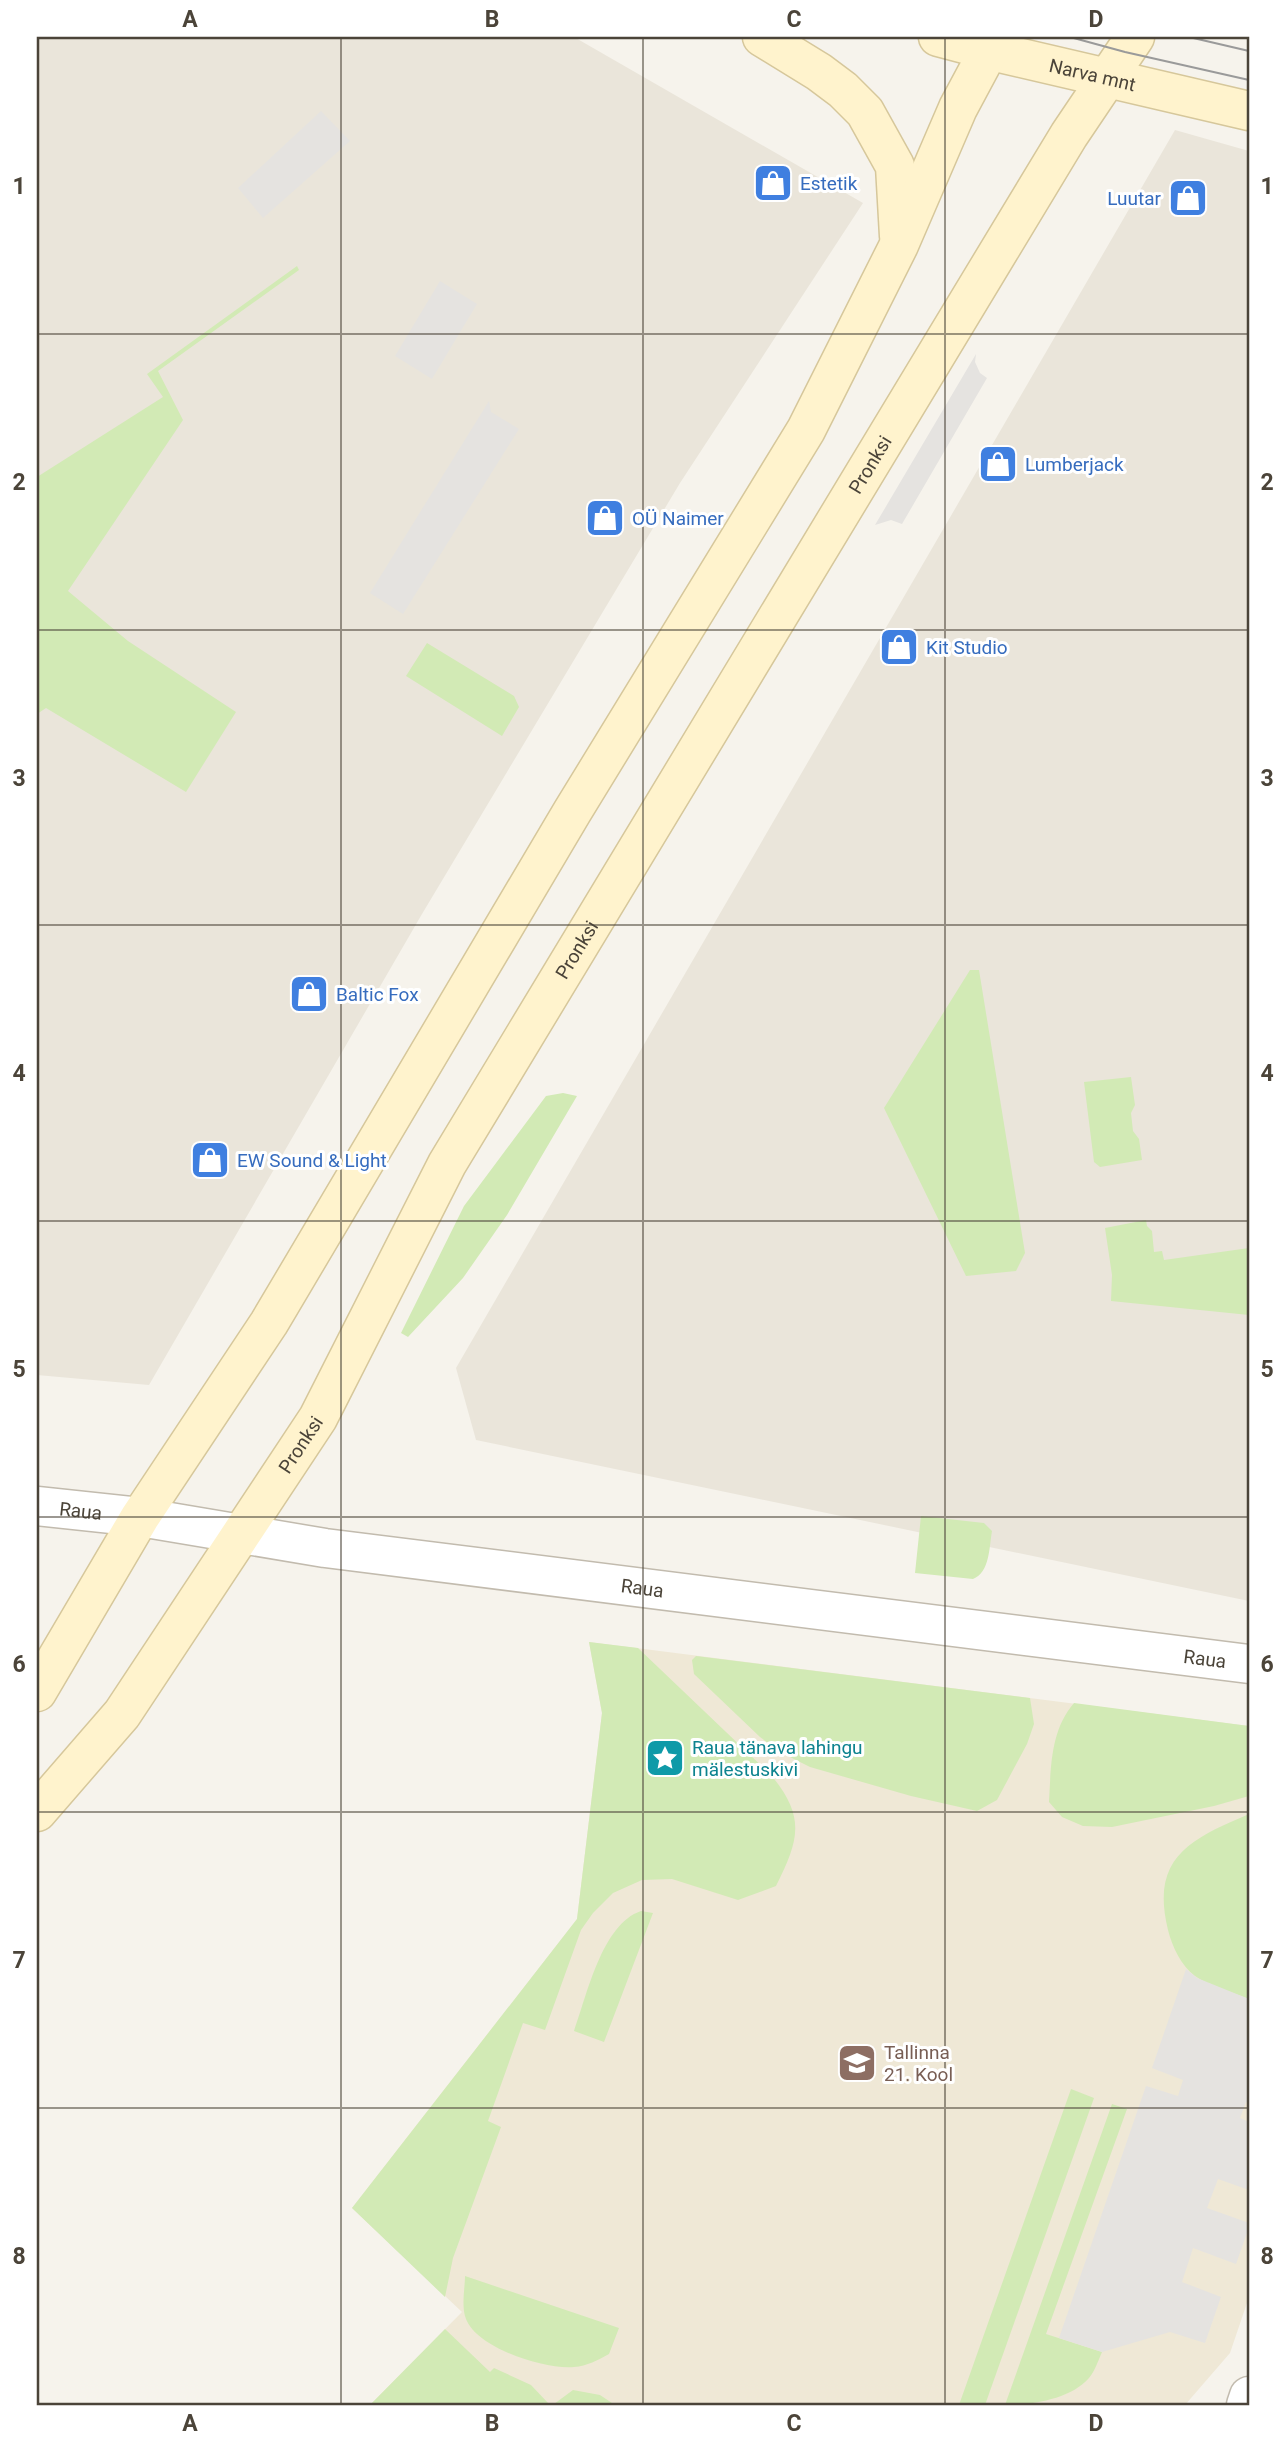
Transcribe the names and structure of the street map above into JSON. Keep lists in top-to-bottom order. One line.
{"streets":{"main road":["Narva mnt","Pronksi"],"street":["Raua"]},"crossings":[["Narva mnt","Pronksi"],["Pronksi","Raua"]],"places":{"shop":["Estetik","Luutar","Lumberjack","OÜ Naimer","Kit Studio","Baltic Fox","EW Sound & Light"],"place":["Raua tänava lahingu mälestuskivi"],"school or university":["Tallinna 21. Kool"]},"grid":{"columns":["A","B","C","D"],"rows":["1","2","3","4","5","6","7","8"]}}
